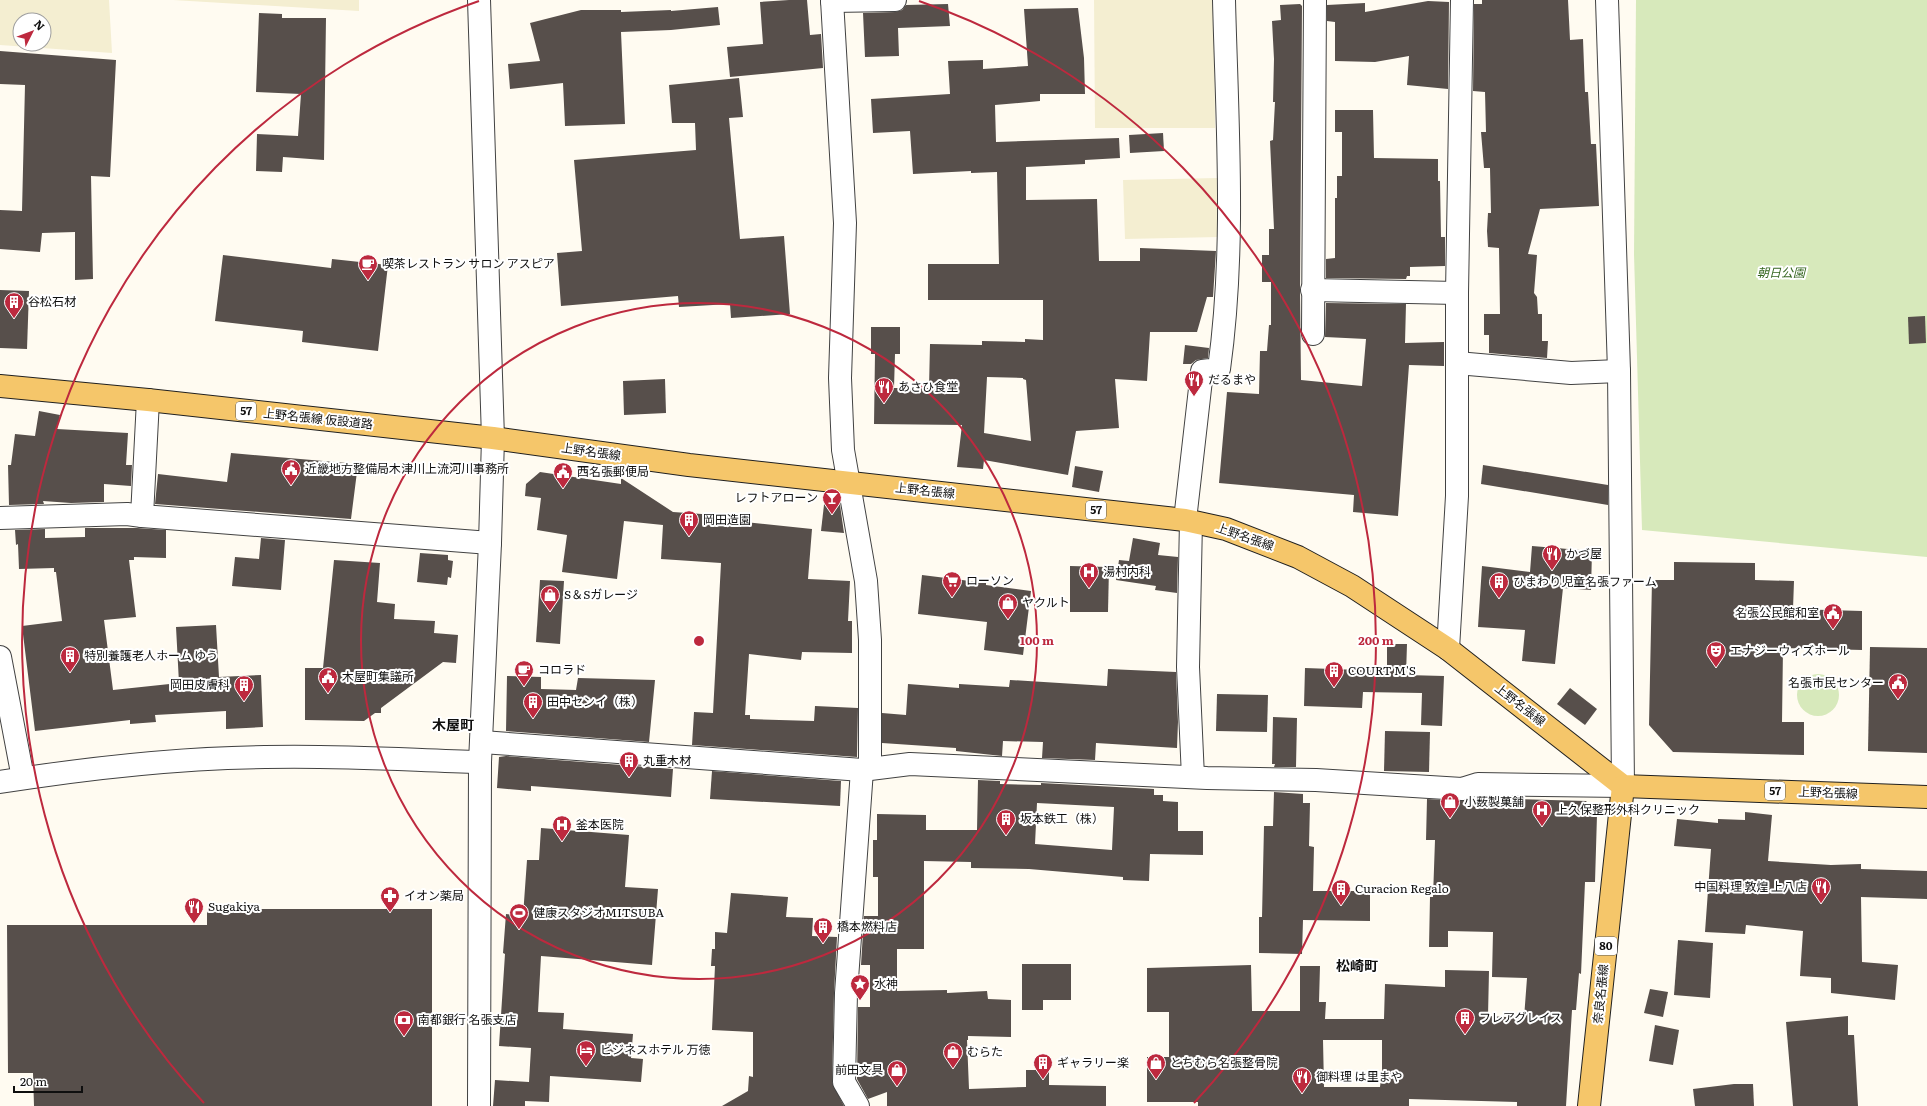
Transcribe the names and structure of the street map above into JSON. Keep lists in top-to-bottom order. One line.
{"streets":{"main road":["57","上野名張線 仮設道路","上野名張線","80","奈良名張線"]},"crossings":[["上野名張線 仮設道路","上野名張線"],["上野名張線","奈良名張線"]],"districts":["木屋町","松崎町"],"parks":["朝日公園"],"places":{"cafe":["喫茶レストラン サロン アスピア","コロラド"],"building":["谷松石材","岡田造園","ひまわり児童名張ファーム","特別養護老人ホーム ゆう","COURT M'S","岡田皮膚科","田中センイ（株）","丸重木材","坂本鉄工（株）","Curacion Regalo","橋本燃料店","フレアグレイス","ギャラリー楽"],"restaurant":["だるまや","あさひ食堂","かづ屋","中国料理 敦煌 上八店","Sugakiya","御料理 は里まや"],"public building":["近畿地方整備局木津川上流河川事務所","西名張郵便局","名張公民館和室","木屋町集議所","名張市民センター"],"bar":["レフトアローン"],"hospital":["湯村内科","上久保整形外科クリニック","釜本医院"],"supermarket":["ローソン"],"shop":["S＆Sガレージ","ヤクルト","小薮製菓舗","むらた","とちむら名張整骨院","前田文具"],"theatre":["エナジーウィズホール"],"pharmacy":["イオン薬局"],"sports":["健康スタジオMITSUBA"],"place":["水神"],"bank":["南都銀行 名張支店"],"hotel":["ビジネスホテル 万徳"]},"scale_bar":"20 m","north":"top right","rings":["100 m","200 m"]}
